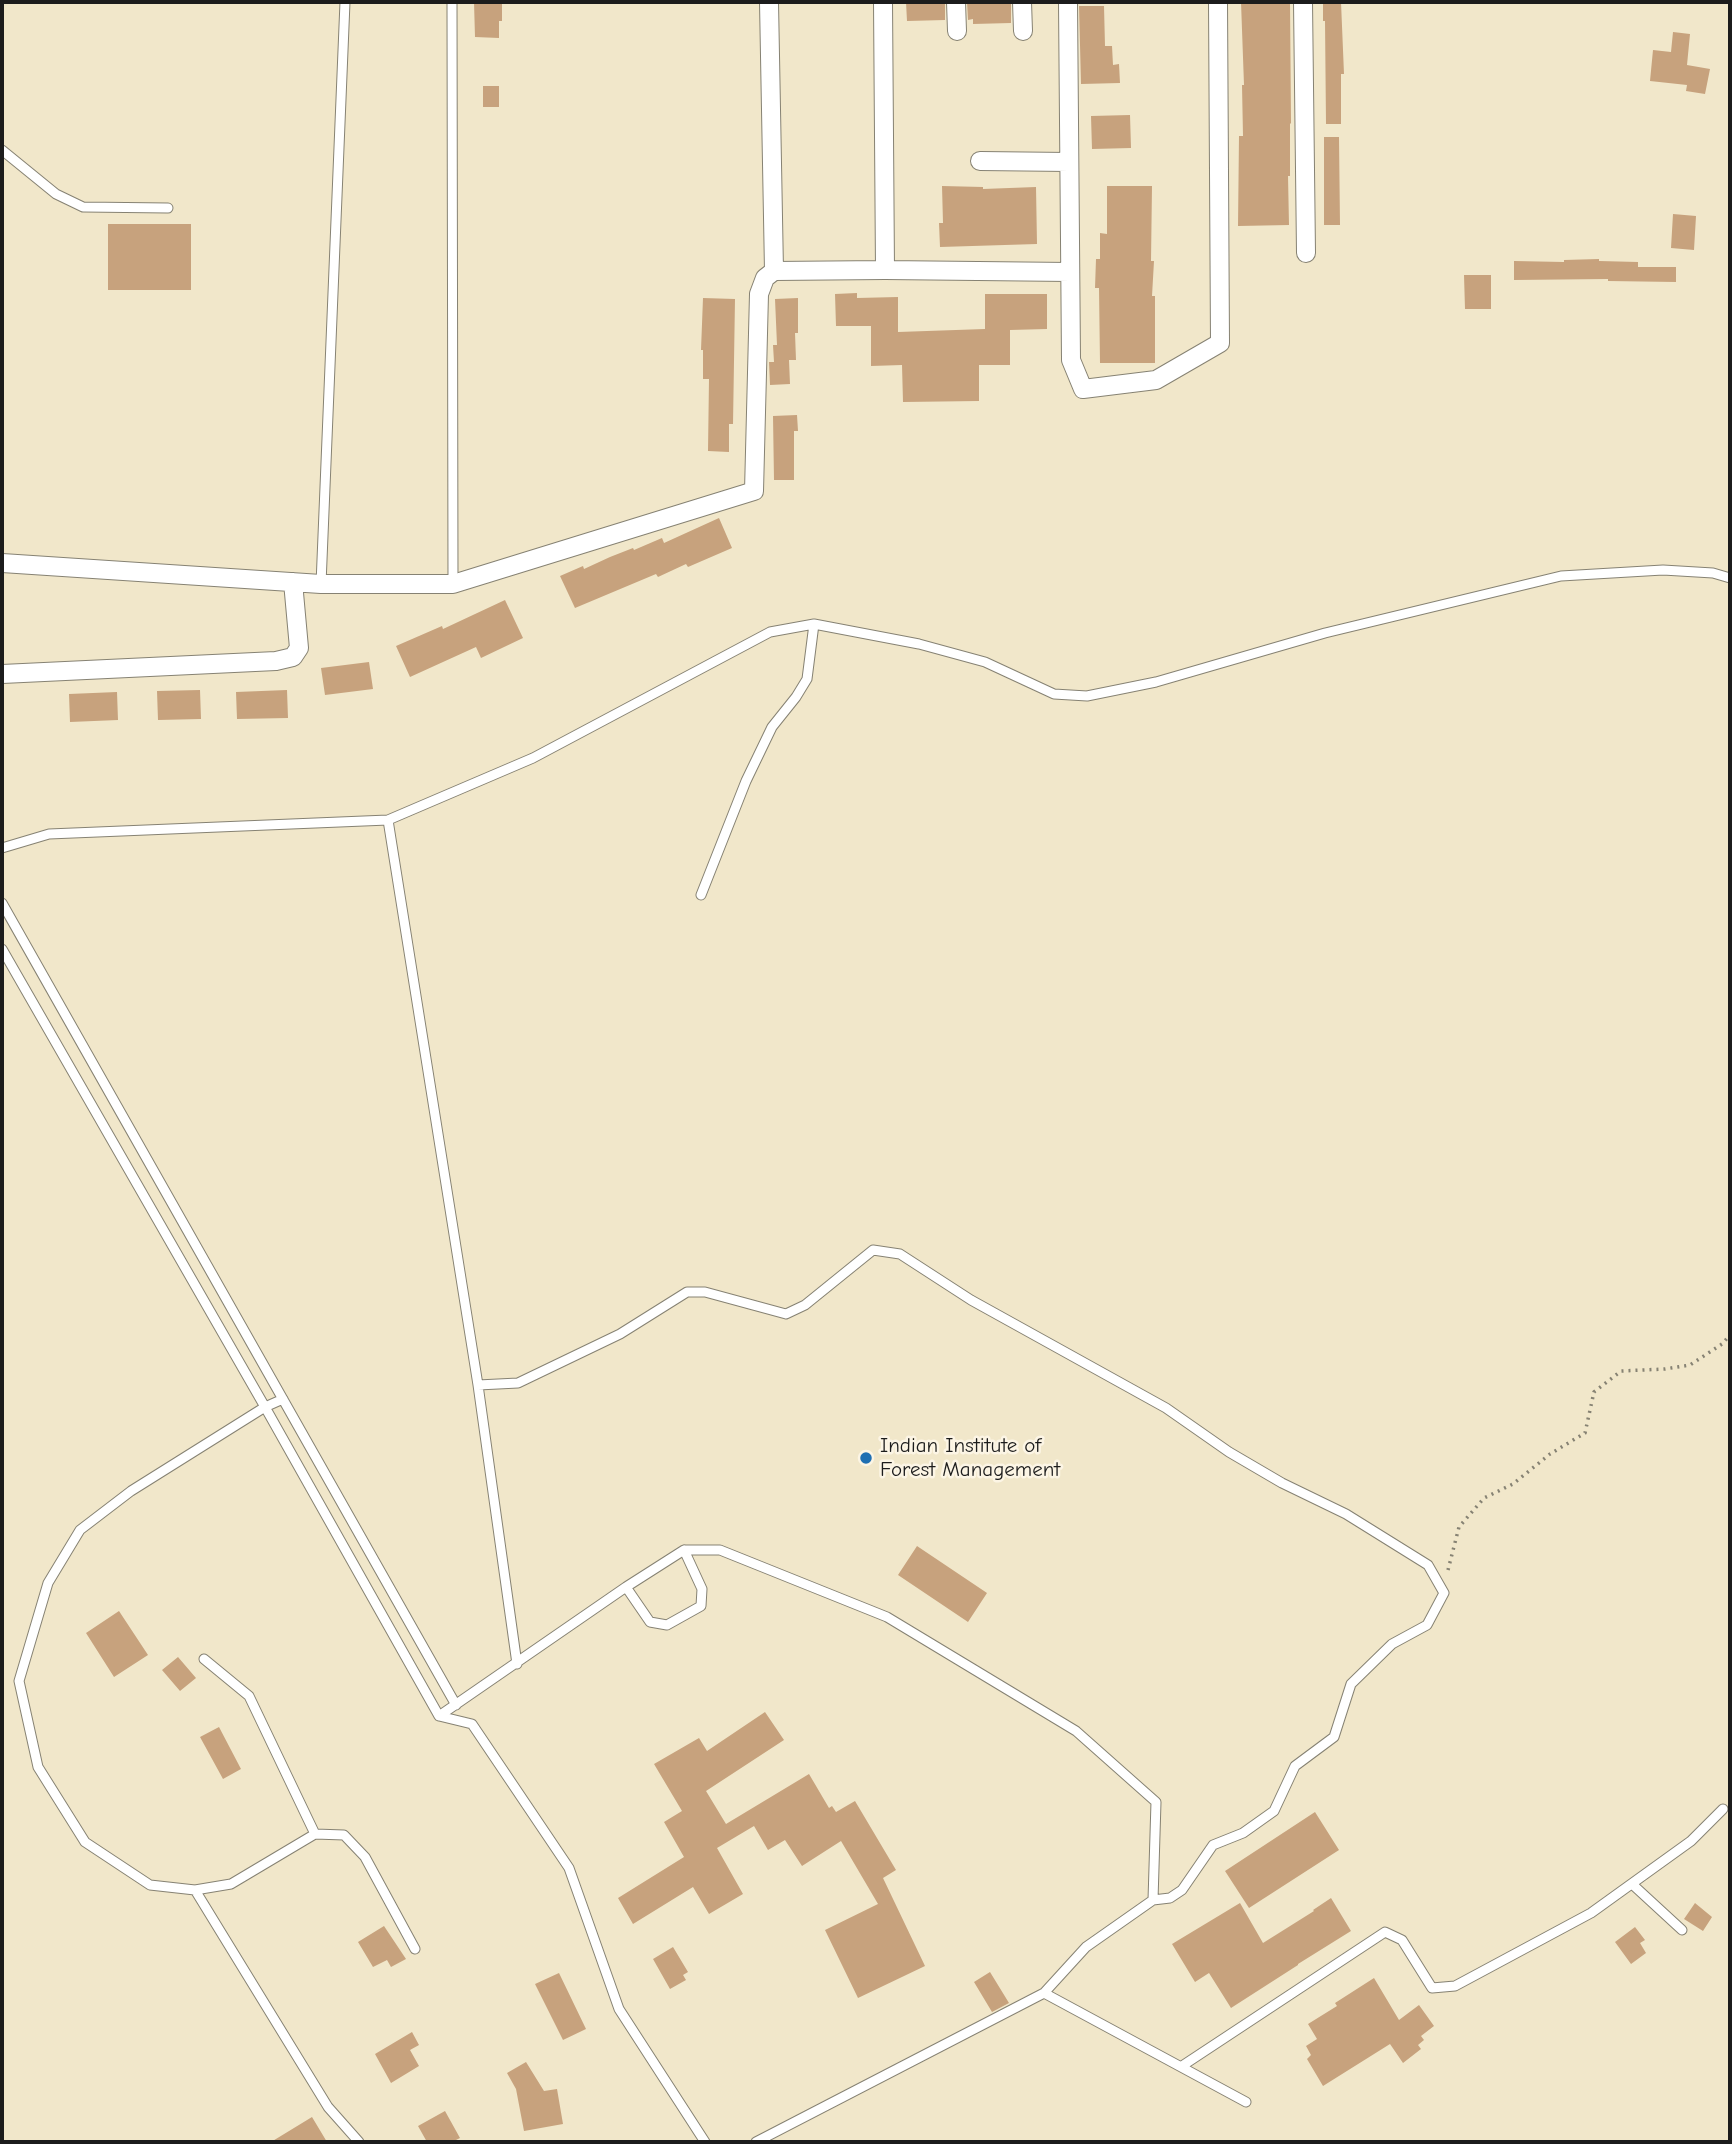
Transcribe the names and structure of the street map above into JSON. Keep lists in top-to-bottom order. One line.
{"places":["Indian Institute of Forest Management"]}
